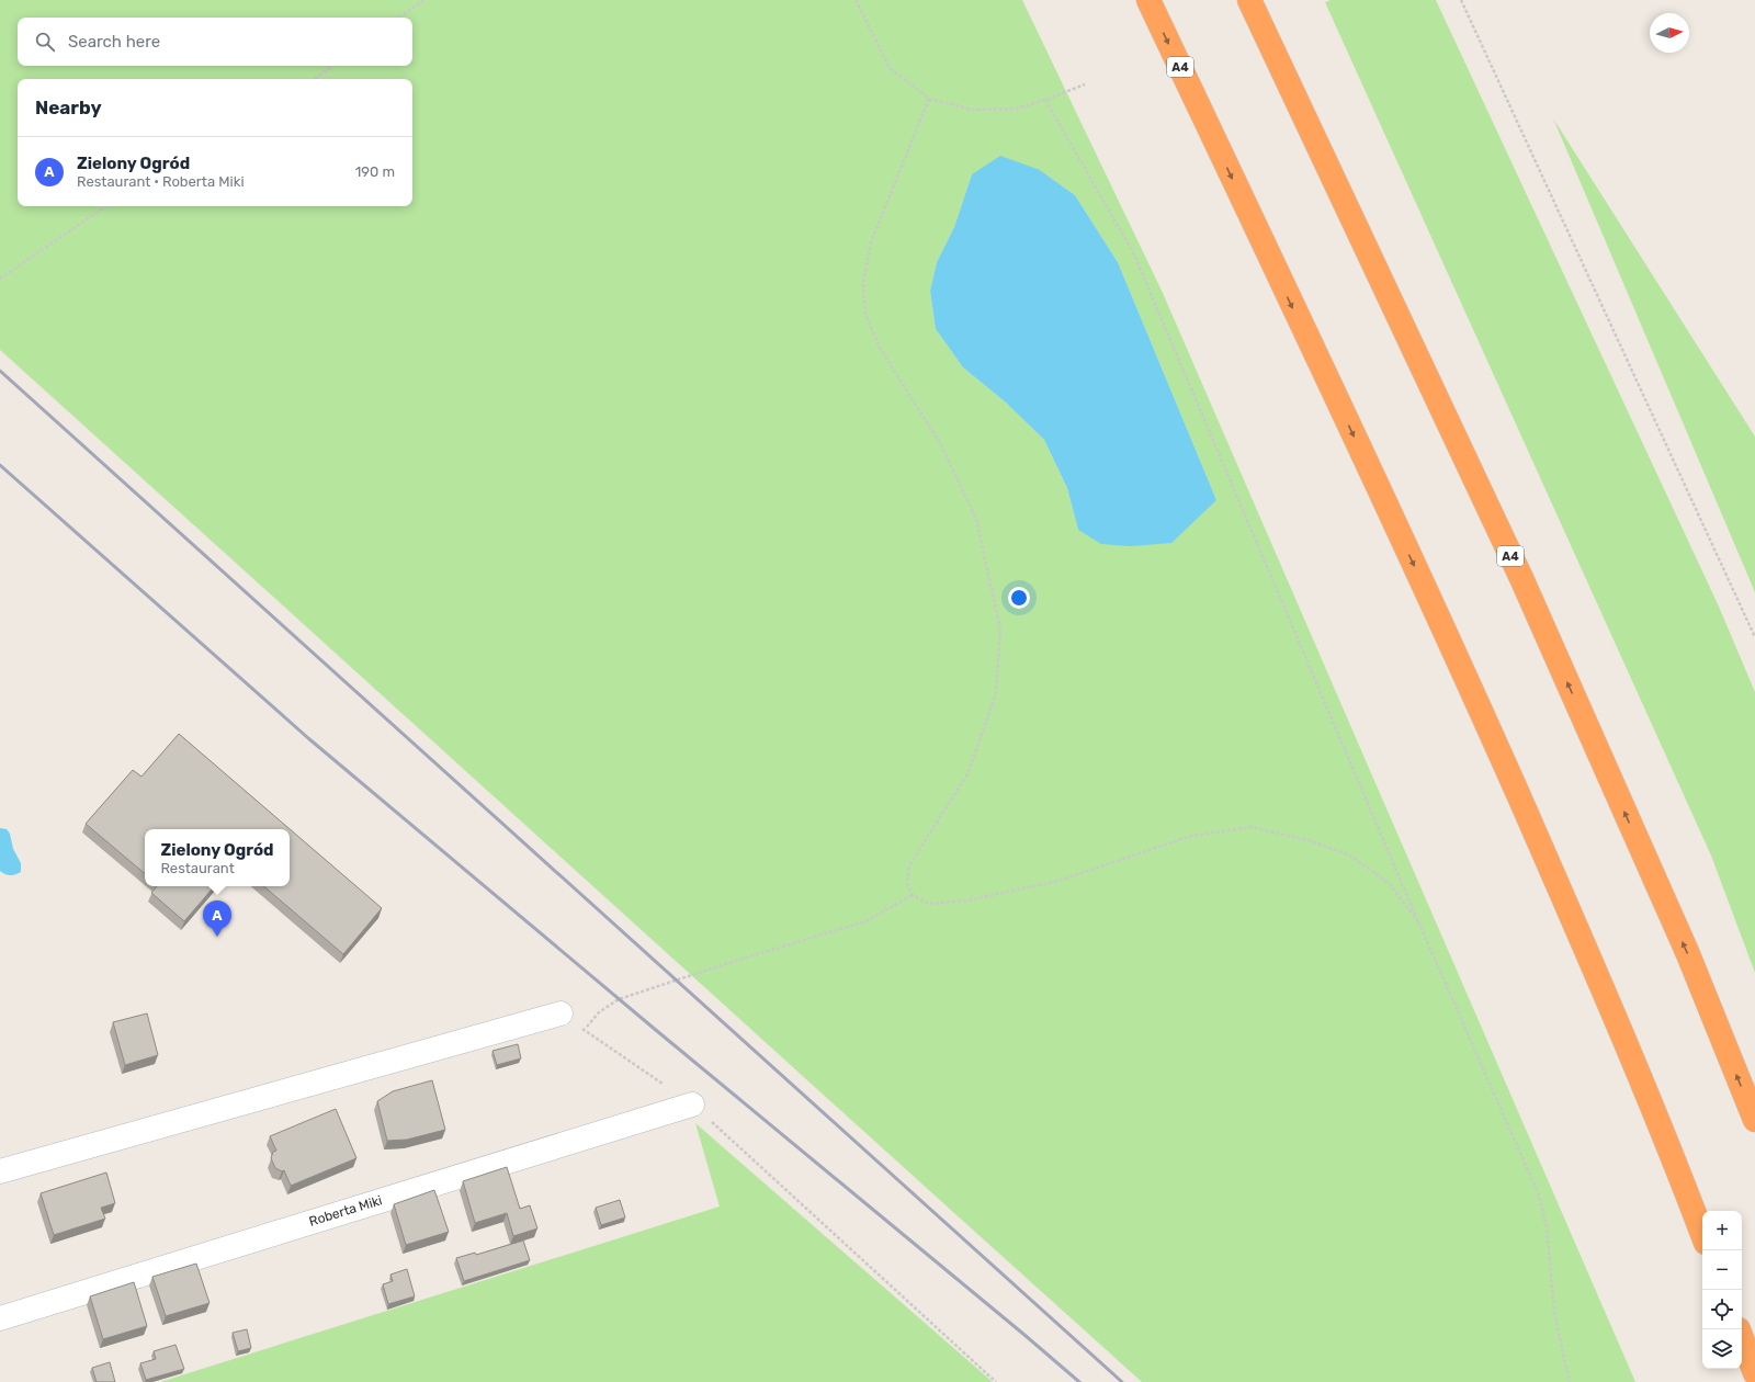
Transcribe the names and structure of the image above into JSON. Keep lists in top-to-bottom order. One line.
{"streets":{"highway":["A4"],"street":["Roberta Miki"]},"north":"right","page":{"search":"Search here","heading":"Nearby","list":[{"mark":"A","name":"Zielony Ogród","note":"Restaurant · Roberta Miki","value":"190 m"}],"popup":["Zielony Ogród","Restaurant"],"pins":"A","map_buttons":["+","−"]}}
